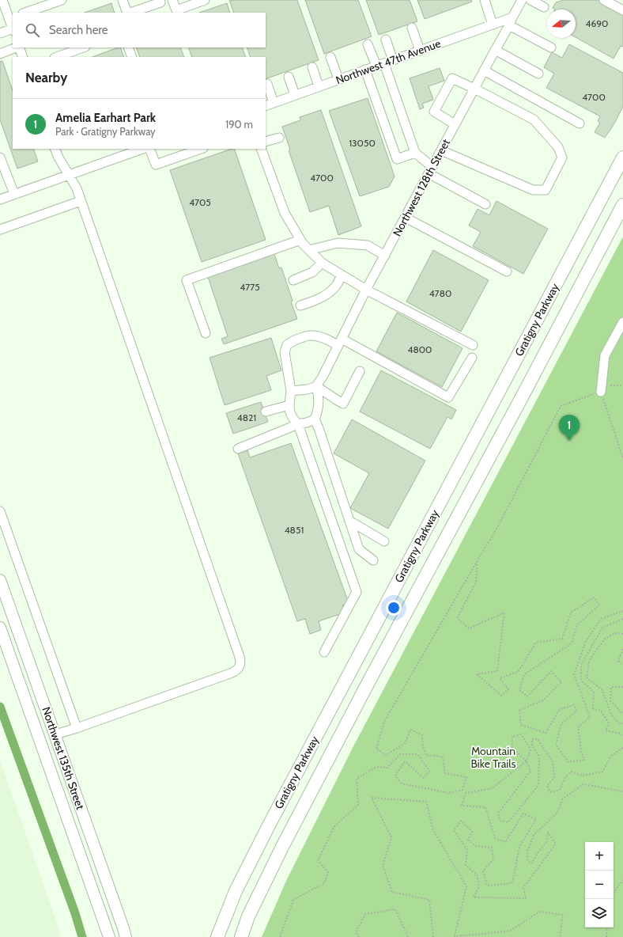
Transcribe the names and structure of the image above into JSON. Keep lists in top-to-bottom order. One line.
{"streets":{"highway":["Gratigny Parkway"],"main road":["Northwest 135th Street"],"street":["Northwest 47th Avenue","Northwest 128th Street"]},"crossings":[["Northwest 47th Avenue","Northwest 128th Street"]],"parks":["Mountain Bike Trails"],"house_numbers":["4690","4700","13050","4700","4705","4775","4780","4800","4821","4851"],"north":"left","page":{"search":"Search here","heading":"Nearby","list":[{"mark":"1","name":"Amelia Earhart Park","note":"Park · Gratigny Parkway","value":"190 m"}],"pins":"1","map_buttons":["+","−"]}}
